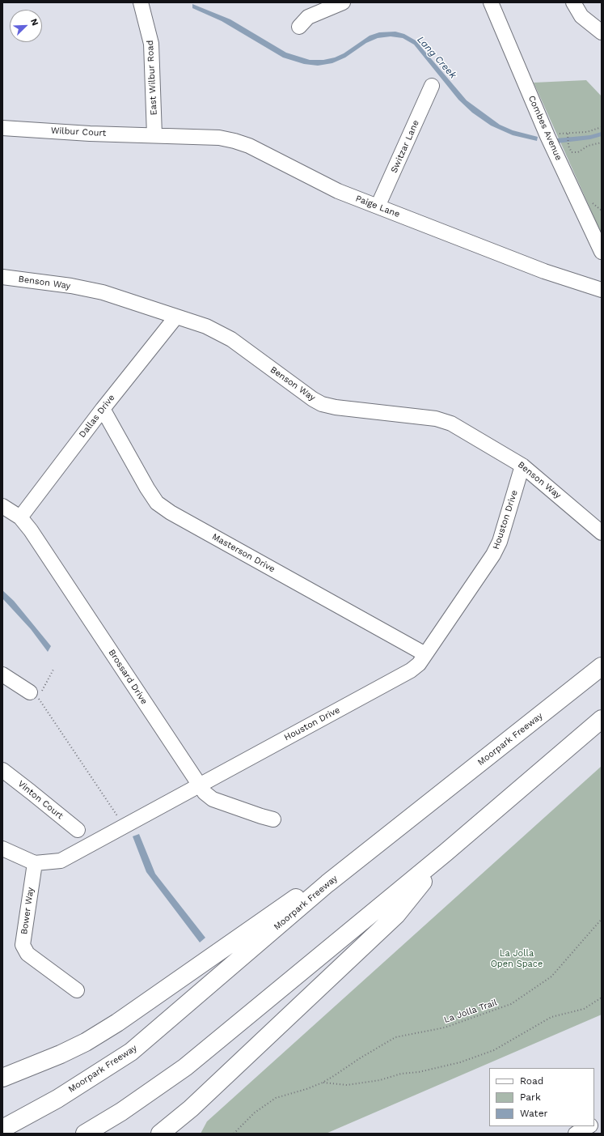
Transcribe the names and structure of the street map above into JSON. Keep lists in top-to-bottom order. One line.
{"streets":{"highway":["Moorpark Freeway"],"street":["East Wilbur Road","Combes Avenue","Wilbur Court","Switzar Lane","Paige Lane","Benson Way","Dallas Drive","Houston Drive","Masterson Drive","Brossard Drive","Vinton Court","Bower Way"],"path":["La Jolla Trail"]},"crossings":[["East Wilbur Road","Wilbur Court"],["East Wilbur Road","Paige Lane"],["Wilbur Court","Paige Lane"],["Switzar Lane","Paige Lane"],["Benson Way","Dallas Drive"],["Benson Way","Houston Drive"],["Dallas Drive","Masterson Drive"],["Dallas Drive","Brossard Drive"],["Houston Drive","Masterson Drive"],["Houston Drive","Brossard Drive"],["Houston Drive","Bower Way"]],"water":["Lang Creek"],"parks":["La Jolla Open Space"],"legend":["Road","Park","Water"],"north":"top right"}
